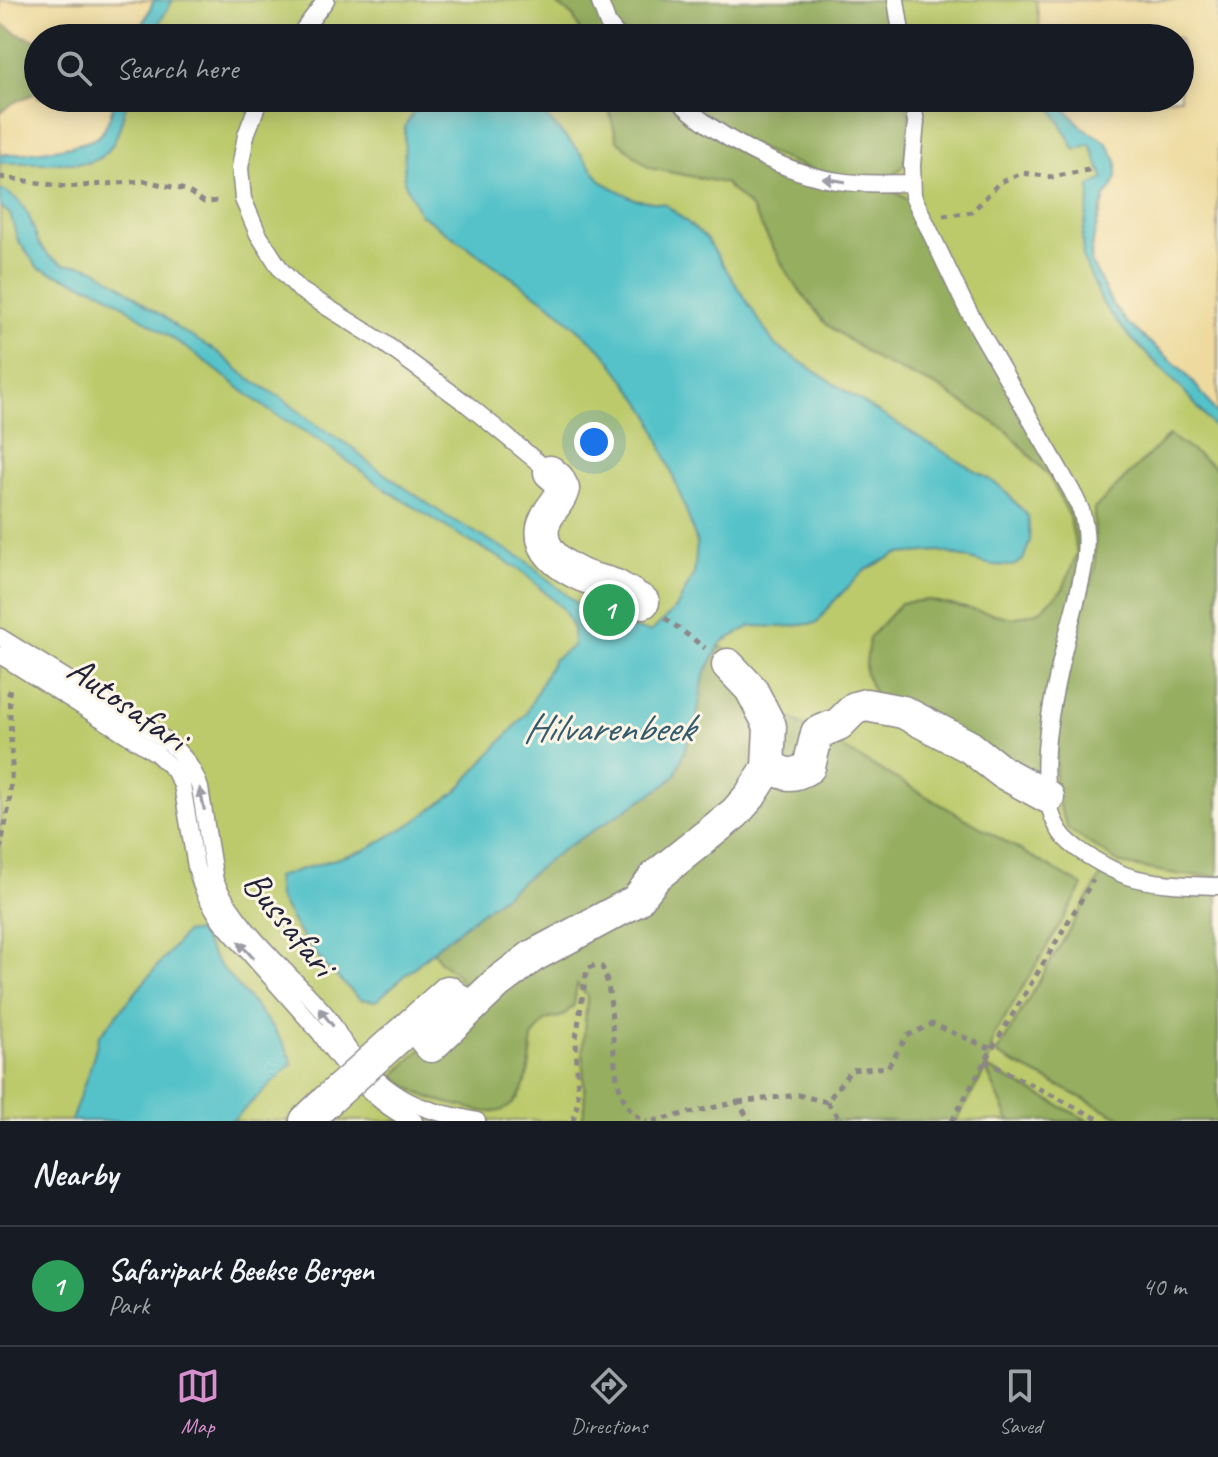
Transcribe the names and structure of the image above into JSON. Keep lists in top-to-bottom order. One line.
{"streets":{"lane":["Autosafari","Bussafari"]},"one_way":["Autosafari","Bussafari"],"water":["Hilvarenbeek"],"page":{"search":"Search here","pins":"1","heading":"Nearby","list":[{"mark":"1","name":"Safaripark Beekse Bergen","note":"Park","value":"40 m"}],"nav":["Map","Directions","Saved"]}}
